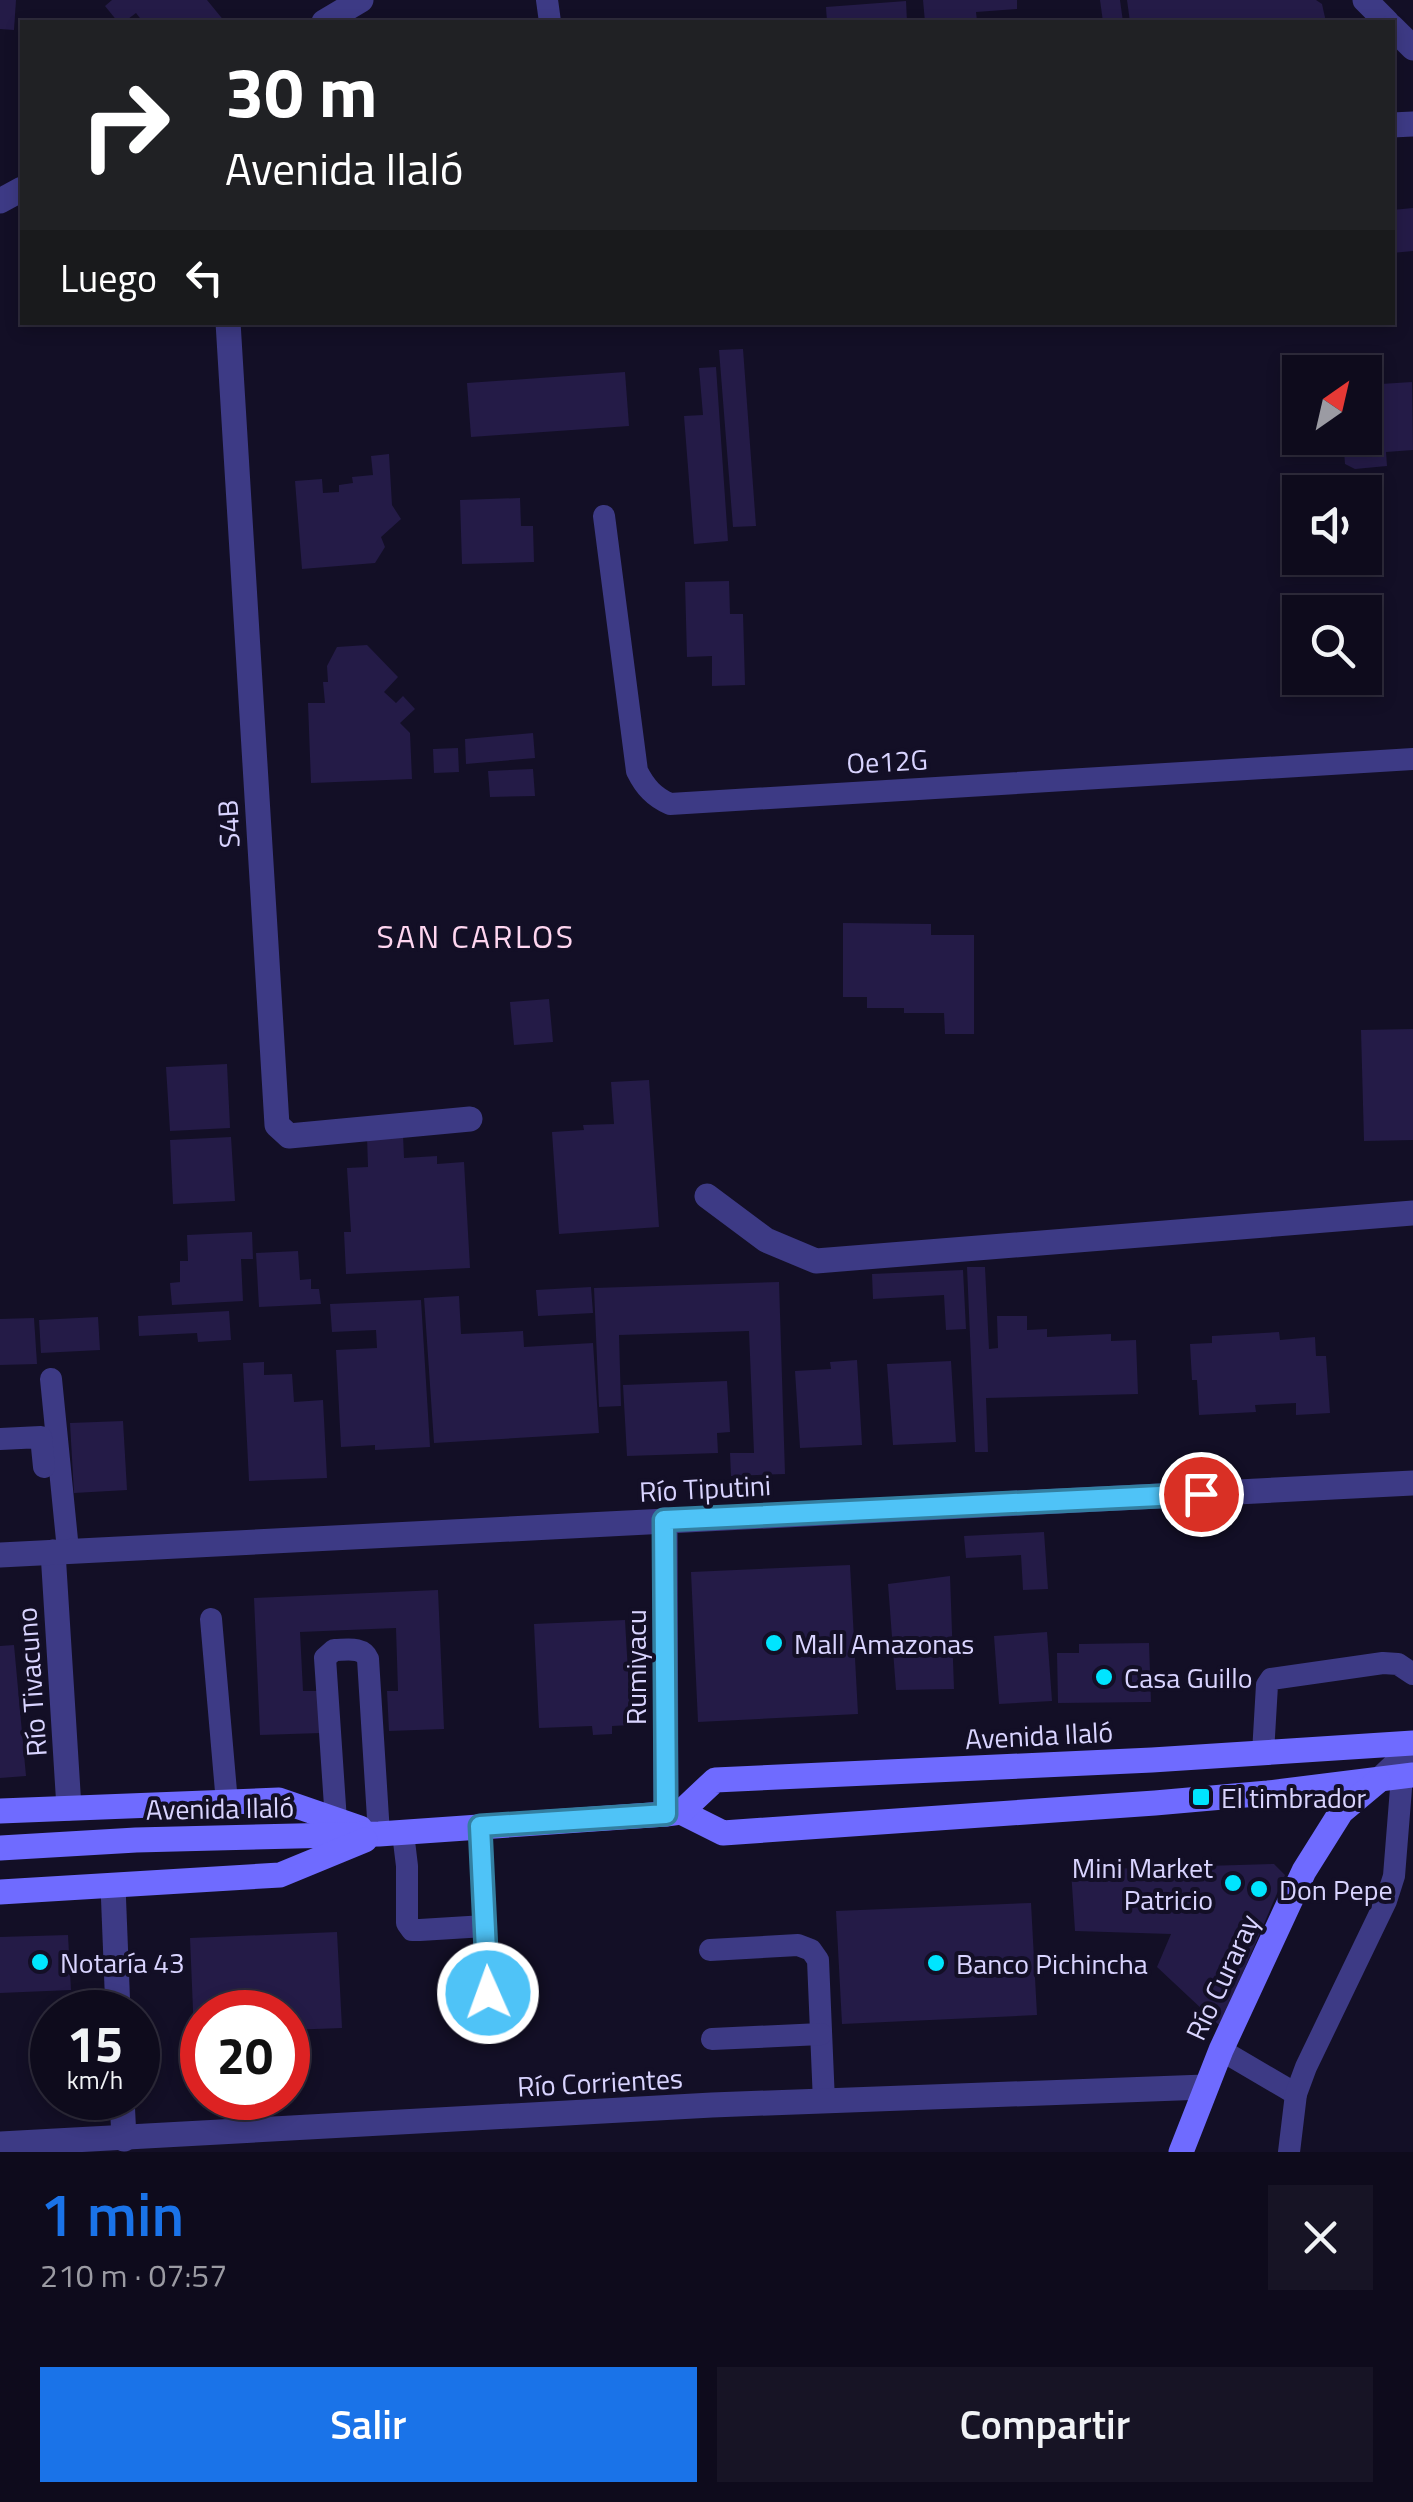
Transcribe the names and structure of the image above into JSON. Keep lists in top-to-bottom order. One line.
{"streets":{"main road":["Avenida Ilaló","Río Curaray"],"street":["S4B","Río Tiputini","Rumiyacu","Río Tivacuno","Río Corrientes"],"lane":["Oe12G"]},"crossings":[["Río Tiputini","Rumiyacu"],["Río Tiputini","Río Tivacuno"],["Rumiyacu","Avenida Ilaló"],["Avenida Ilaló","Río Curaray"],["Río Curaray","Río Corrientes"]],"districts":["SAN CARLOS"],"places":{"other":["Mall Amazonas","Casa Guillo","Mini Market Patricio","Don Pepe","Notaría 43","Banco Pichincha"],"transit":["El timbrador"]},"north":"top right","page":{"turn":["30 m","Avenida Ilaló"],"then":"Luego","speed":"15 km/h","limit":"20","heading":["1 min","210 m · 07:57"],"buttons":["Salir","Compartir"]}}
